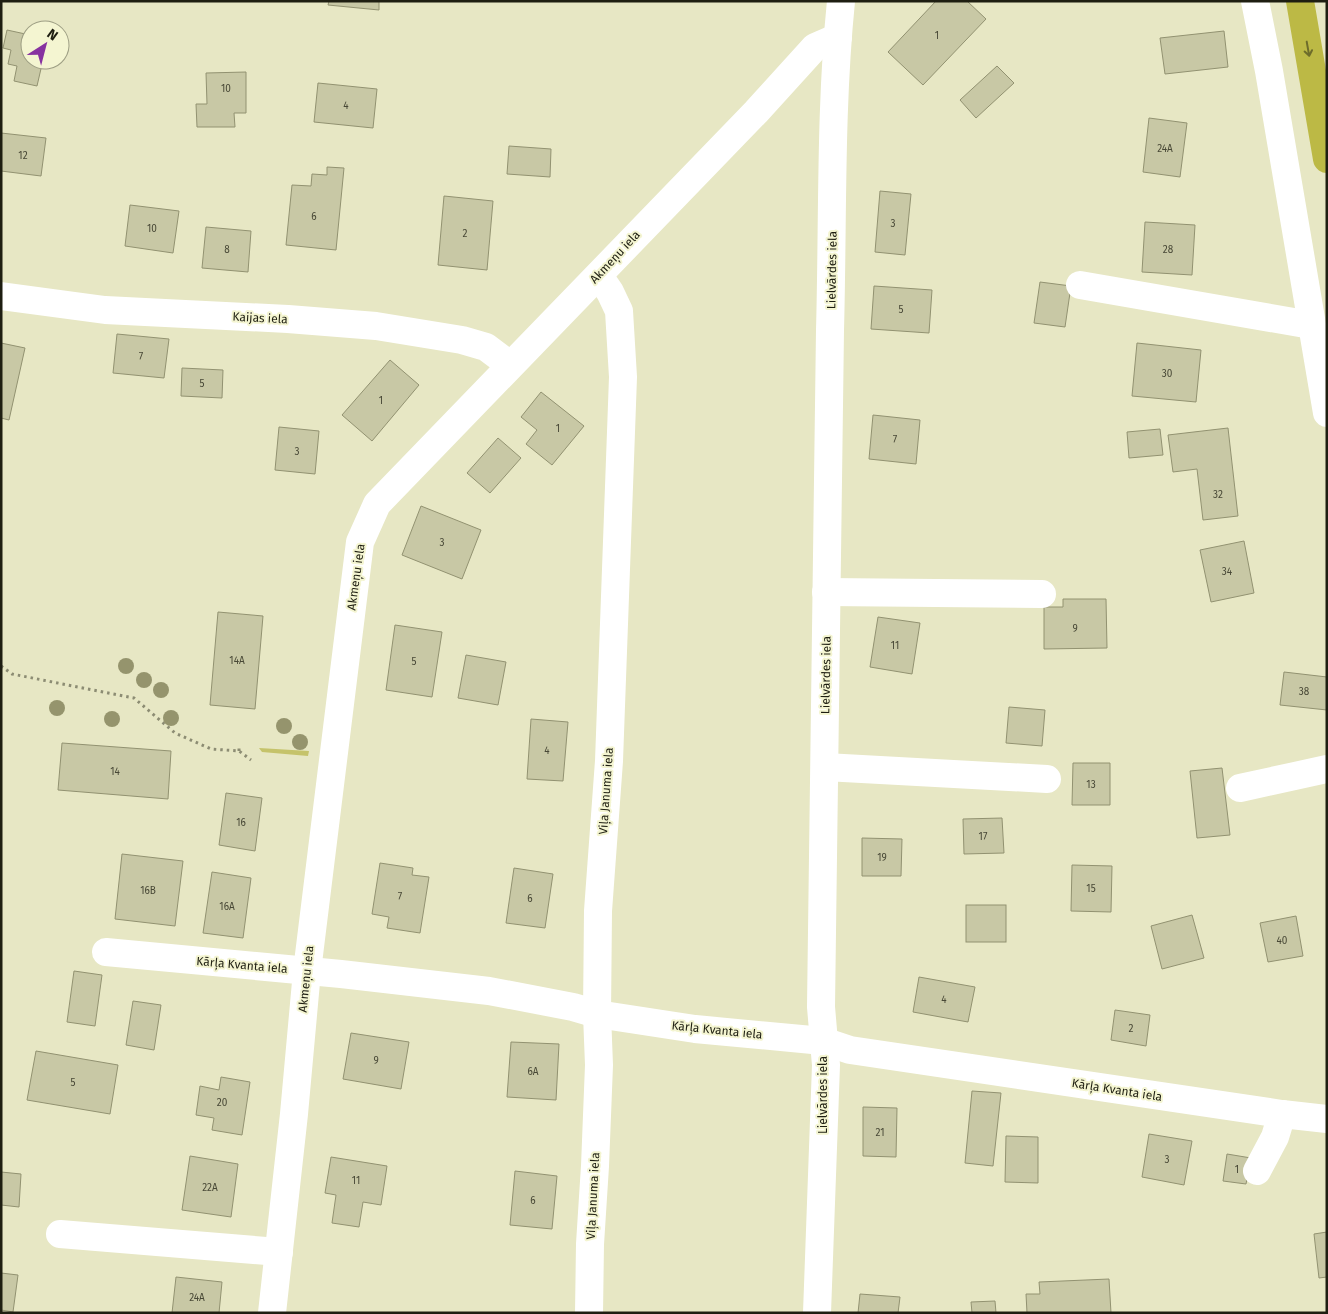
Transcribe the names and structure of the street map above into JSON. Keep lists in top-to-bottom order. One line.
{"streets":{"street":["Akmeņu iela","Lielvārdes iela","Kaijas iela","Viļa Januma iela","Kārļa Kvanta iela"]},"crossings":[["Akmeņu iela","Lielvārdes iela"],["Akmeņu iela","Kaijas iela"],["Akmeņu iela","Viļa Januma iela"],["Akmeņu iela","Kārļa Kvanta iela"],["Lielvārdes iela","Kārļa Kvanta iela"],["Viļa Januma iela","Kārļa Kvanta iela"]],"house_numbers":["1","10","4","24A","12","6","3","10","2","8","28","5","7","30","5","1","1","7","3","32","3","34","9","11","14A","5","38","4","14","13","16","17","19","15","16B","7","6","16A","40","4","2","9","6A","5","20","21","3","1","11","22A","6","24A"],"north":"top right"}
